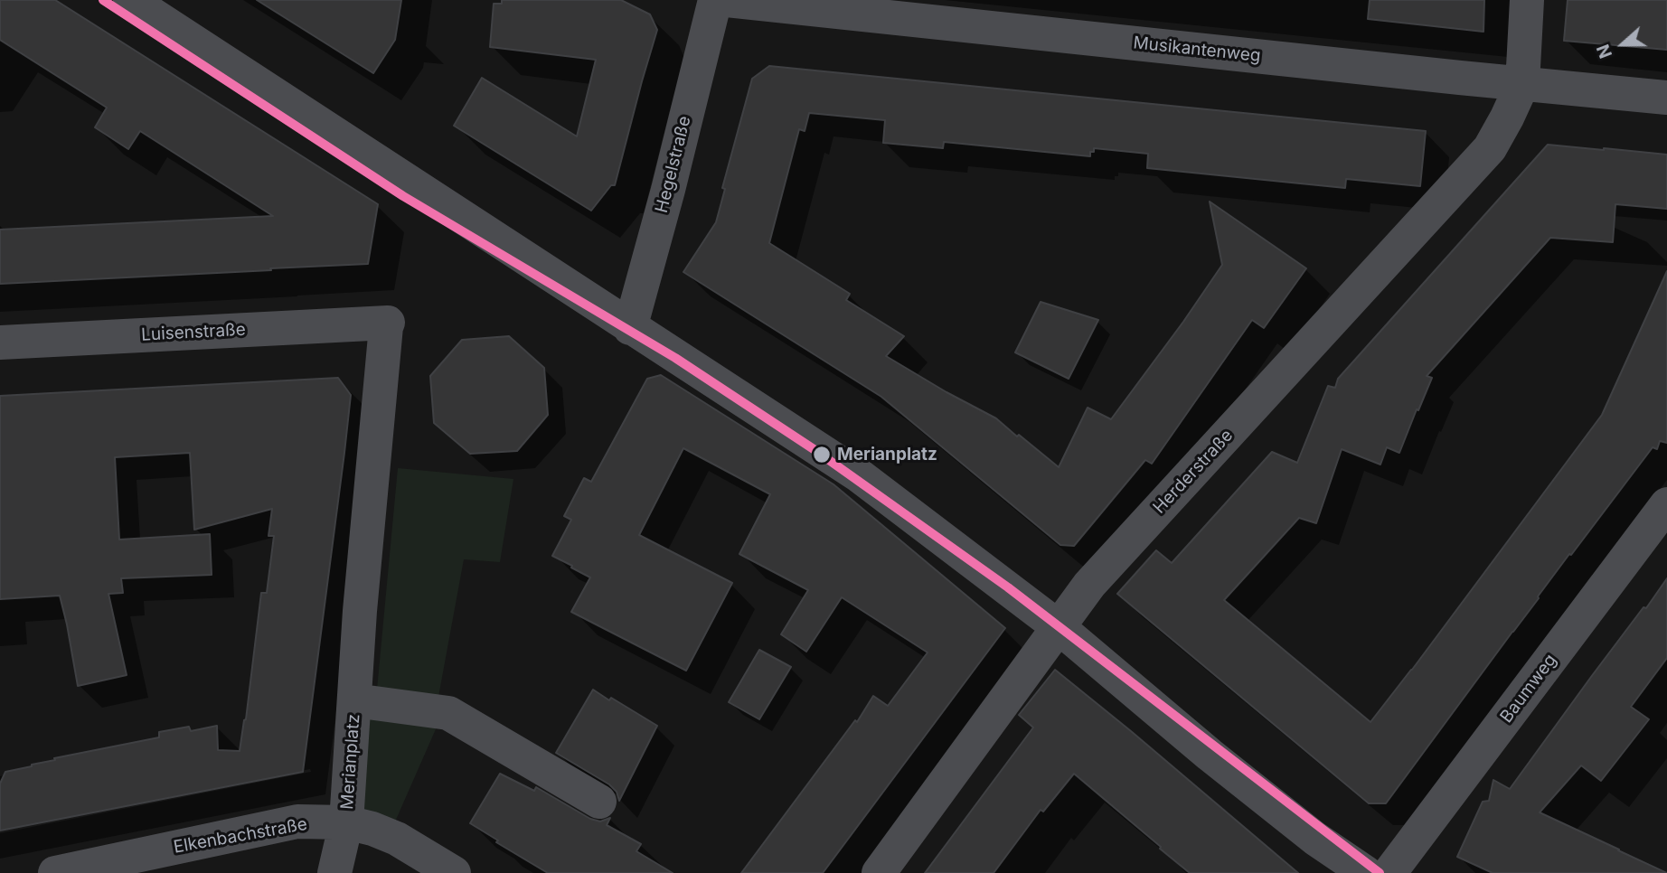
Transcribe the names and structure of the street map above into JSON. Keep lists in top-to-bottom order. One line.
{"streets":{"street":["Musikantenweg","Hegelstraße","Luisenstraße","Herderstraße","Baumweg","Merianplatz","Elkenbachstraße"]},"crossings":[["Musikantenweg","Herderstraße"],["Luisenstraße","Merianplatz"],["Merianplatz","Elkenbachstraße"]],"places":["Merianplatz"],"north":"left"}
